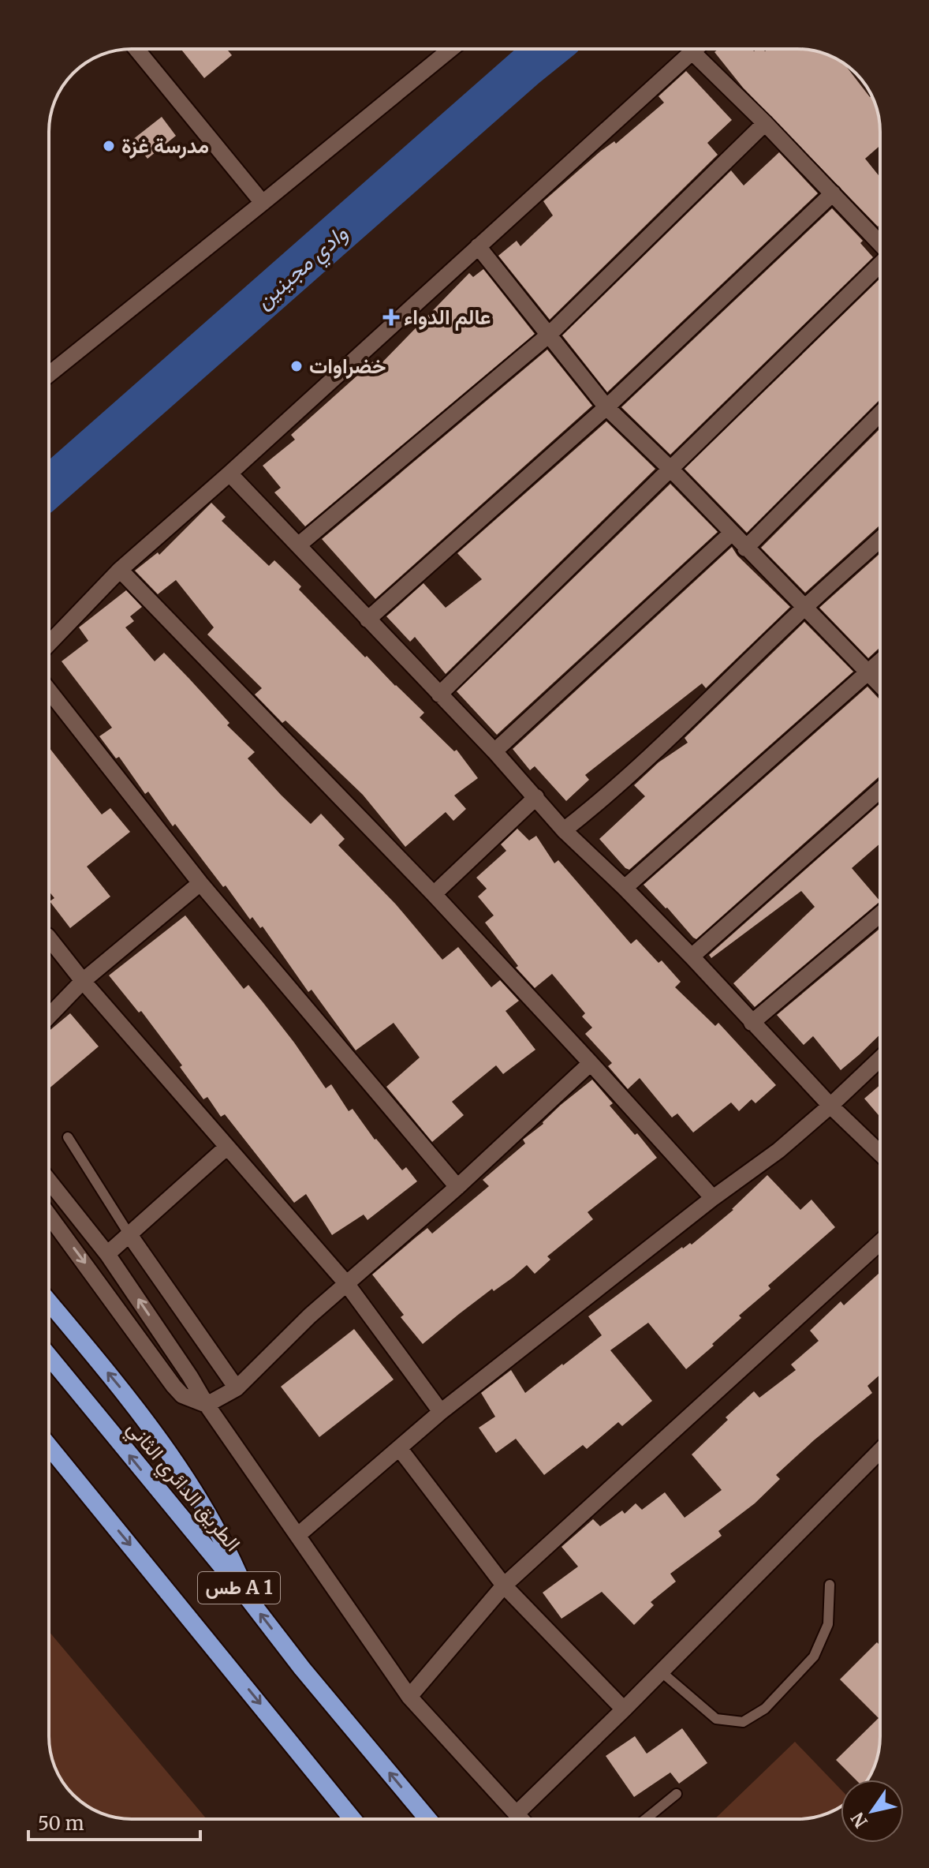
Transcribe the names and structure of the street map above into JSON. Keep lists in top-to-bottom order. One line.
{"streets":{"highway":["الطريق الدائري الثاني","طس A 1"]},"water":["وادي مجينين"],"places":{"other":["مدرسة غزة","خضراوات"],"health":["عالم الدواء"]},"scale_bar":"50 m","north":"bottom left"}
